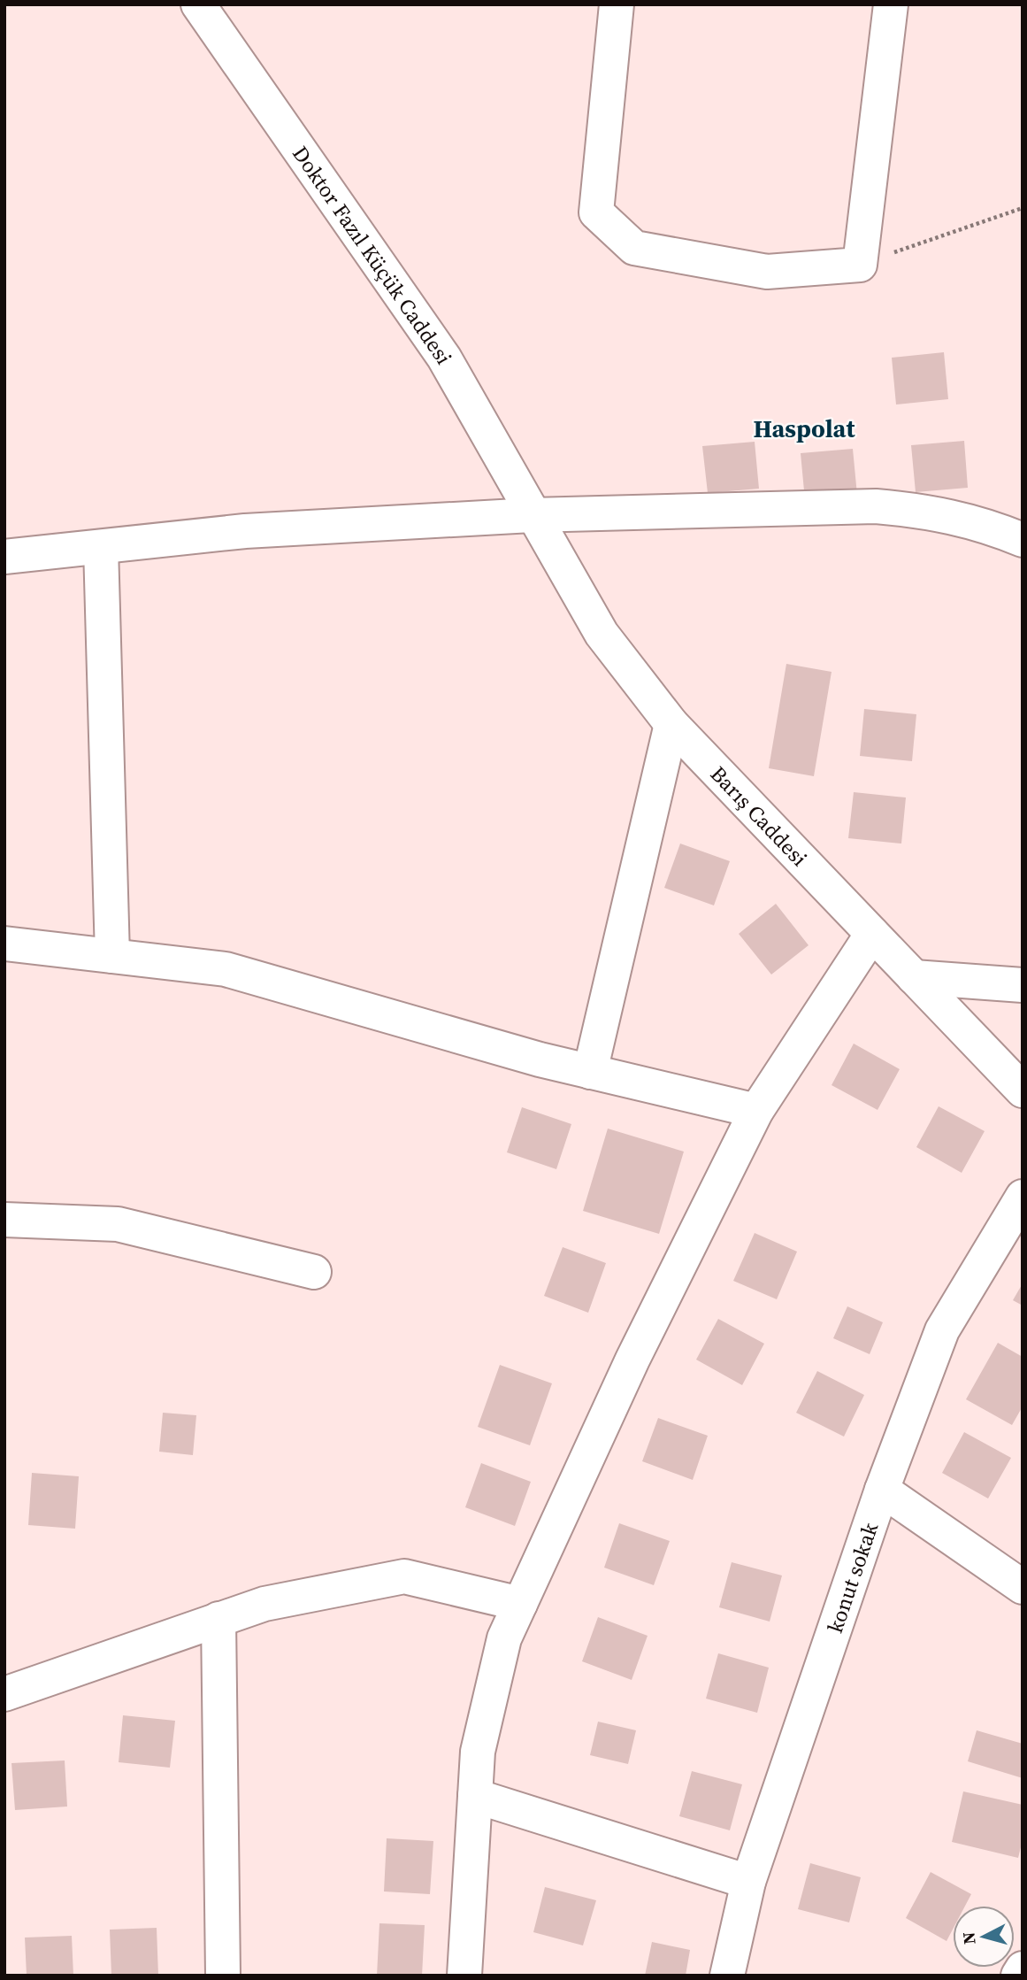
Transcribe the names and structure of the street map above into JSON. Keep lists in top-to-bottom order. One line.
{"streets":{"street":["Doktor Fazıl Küçük Caddesi","Barış Caddesi","konut sokak"]},"crossings":[["Doktor Fazıl Küçük Caddesi","Barış Caddesi"]],"districts":["Haspolat"],"north":"left"}
